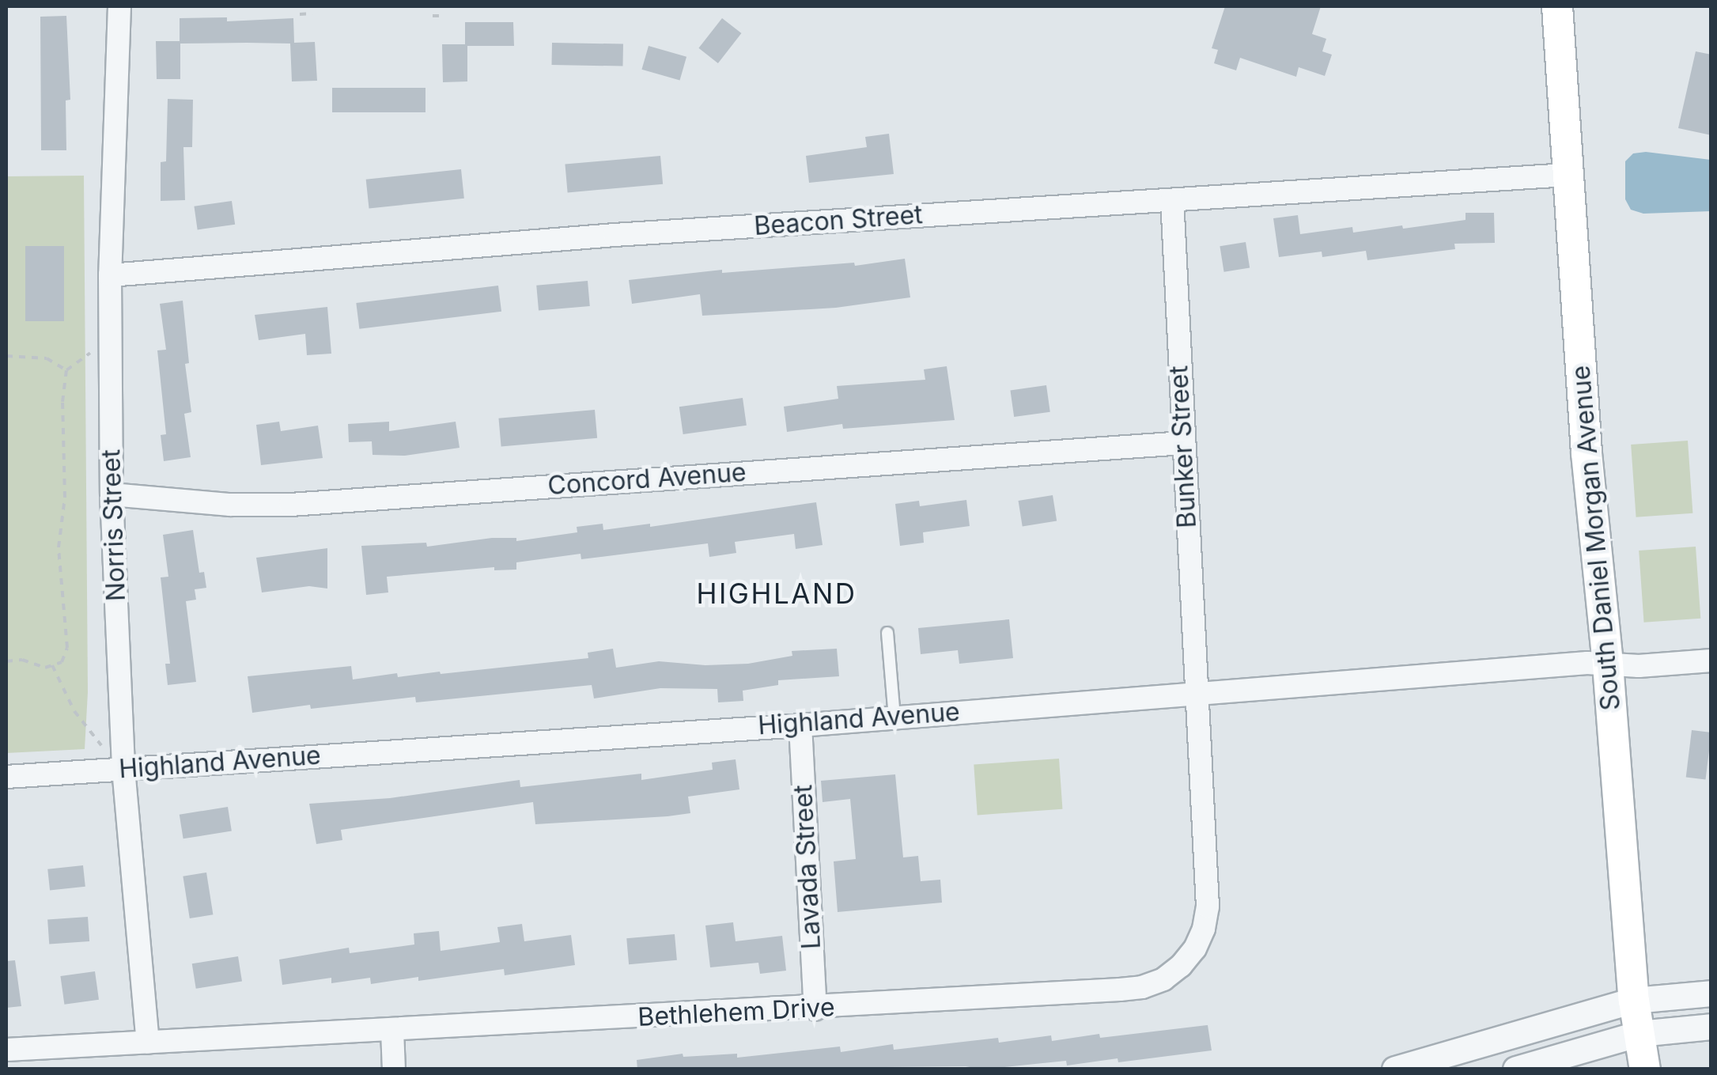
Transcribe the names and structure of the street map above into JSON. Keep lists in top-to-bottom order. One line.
{"streets":{"main road":["South Daniel Morgan Avenue"],"street":["Beacon Street","Bunker Street","Concord Avenue","Norris Street","Highland Avenue","Lavada Street","Bethlehem Drive"]},"crossings":[["Beacon Street","Bunker Street"],["Beacon Street","Norris Street"],["Beacon Street","South Daniel Morgan Avenue"],["Bunker Street","Concord Avenue"],["Bunker Street","Highland Avenue"],["Bunker Street","Bethlehem Drive"],["Concord Avenue","Norris Street"],["Norris Street","Highland Avenue"],["Norris Street","Bethlehem Drive"],["South Daniel Morgan Avenue","Highland Avenue"],["Highland Avenue","Lavada Street"],["Highland Avenue","Bethlehem Drive"],["Lavada Street","Bethlehem Drive"]],"districts":["HIGHLAND"]}
